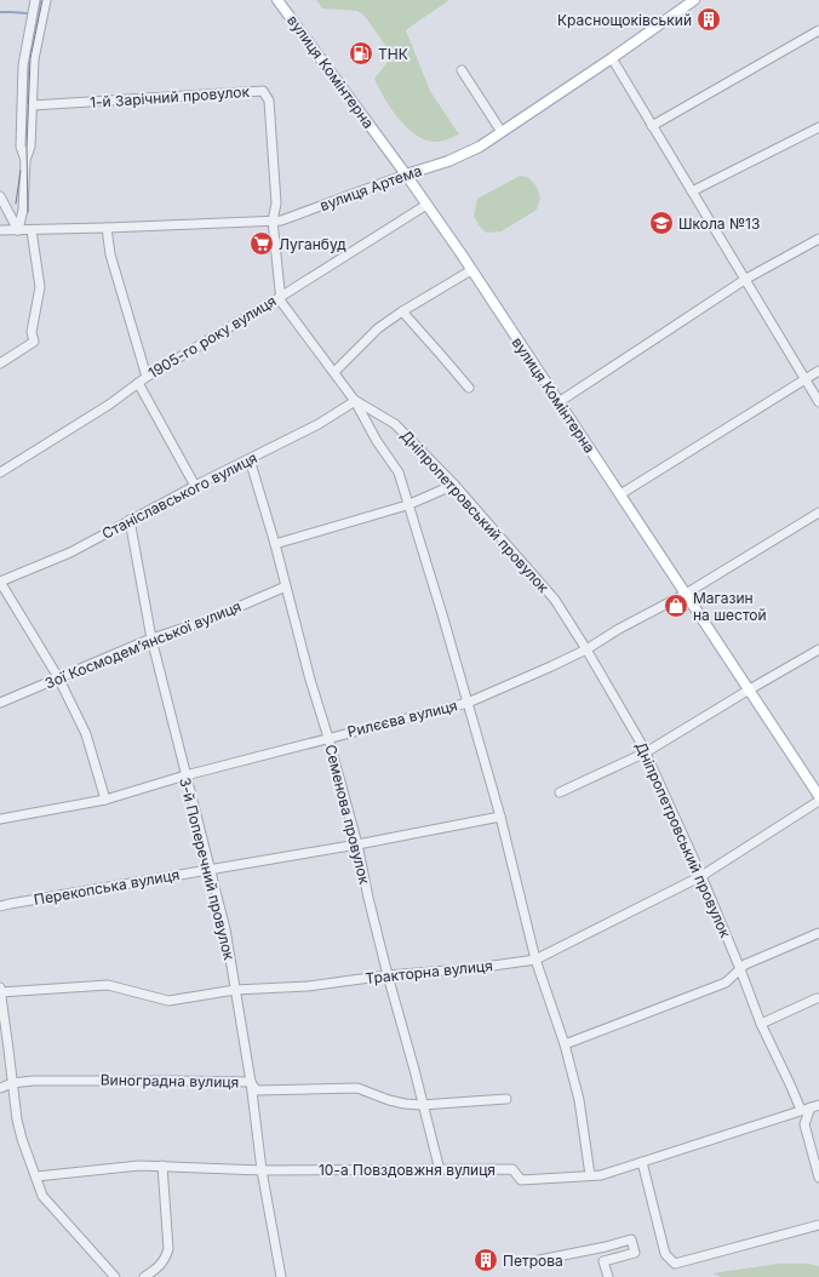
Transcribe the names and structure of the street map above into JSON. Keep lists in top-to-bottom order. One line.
{"streets":{"main road":["вулиця Комінтерна","вулиця Артема"],"street":["1-й Зарічний провулок","1905-го року вулиця","Станіславського вулиця","Дніпропетровський провулок","Зої Космодем’янської вулиця","Рилєєва вулиця","Семенова провулок","3-й Поперечний провулок","Перекопська вулиця","Тракторна вулиця","Виноградна вулиця","10-а Повздовжня вулиця"]},"crossings":[["вулиця Комінтерна","вулиця Артема"],["вулиця Комінтерна","1905-го року вулиця"],["вулиця Комінтерна","Рилєєва вулиця"],["1-й Зарічний провулок","вулиця Артема"],["Станіславського вулиця","Дніпропетровський провулок"],["Станіславського вулиця","Семенова провулок"],["Станіславського вулиця","3-й Поперечний провулок"],["Дніпропетровський провулок","Рилєєва вулиця"],["Дніпропетровський провулок","Перекопська вулиця"],["Дніпропетровський провулок","Тракторна вулиця"],["Дніпропетровський провулок","10-а Повздовжня вулиця"],["Зої Космодем’янської вулиця","Семенова провулок"],["Зої Космодем’янської вулиця","3-й Поперечний провулок"],["Рилєєва вулиця","Семенова провулок"],["Рилєєва вулиця","3-й Поперечний провулок"],["Семенова провулок","Перекопська вулиця"],["Семенова провулок","Тракторна вулиця"],["Семенова провулок","Виноградна вулиця"],["Семенова провулок","10-а Повздовжня вулиця"],["3-й Поперечний провулок","Перекопська вулиця"],["3-й Поперечний провулок","Тракторна вулиця"],["3-й Поперечний провулок","Виноградна вулиця"],["3-й Поперечний провулок","10-а Повздовжня вулиця"]],"places":{"building":["Краснощоківський","Петрова"],"fuel station":["ТНК"],"school or university":["Школа №13"],"supermarket":["Луганбуд"],"shop":["Магазин на шестой"]}}
